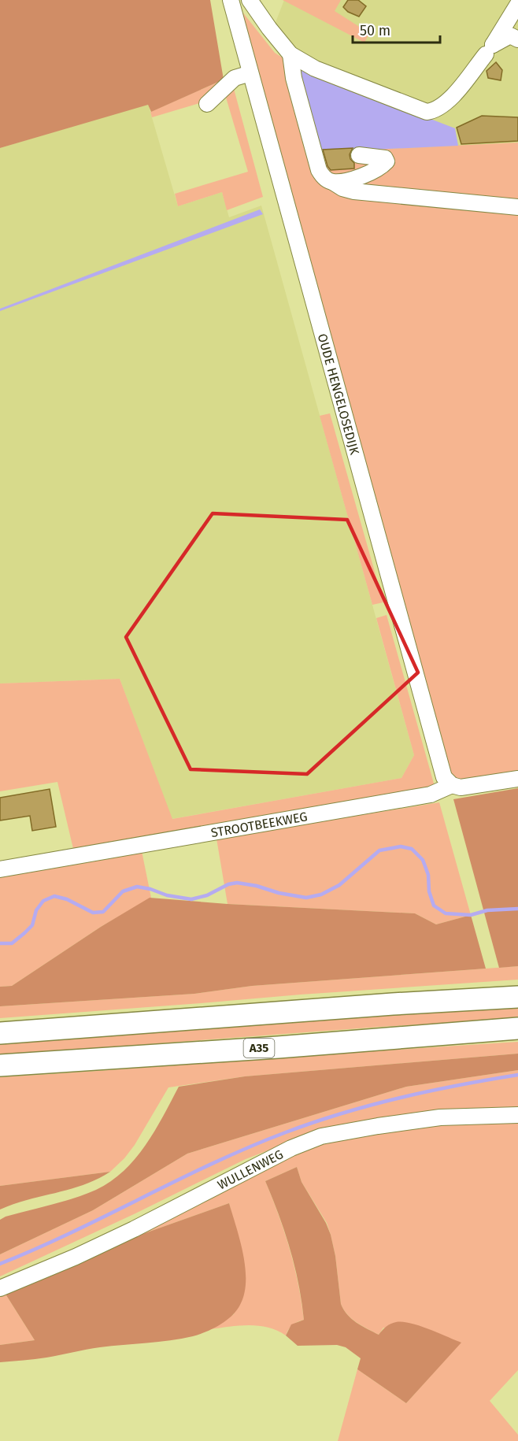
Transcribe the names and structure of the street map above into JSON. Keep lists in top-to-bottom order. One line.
{"streets":{"highway":["A35"],"street":["OUDE HENGELOSEDIJK","STROOTBEEKWEG","WULLENWEG"]},"crossings":[["OUDE HENGELOSEDIJK","STROOTBEEKWEG"]],"scale_bar":"50 m"}
